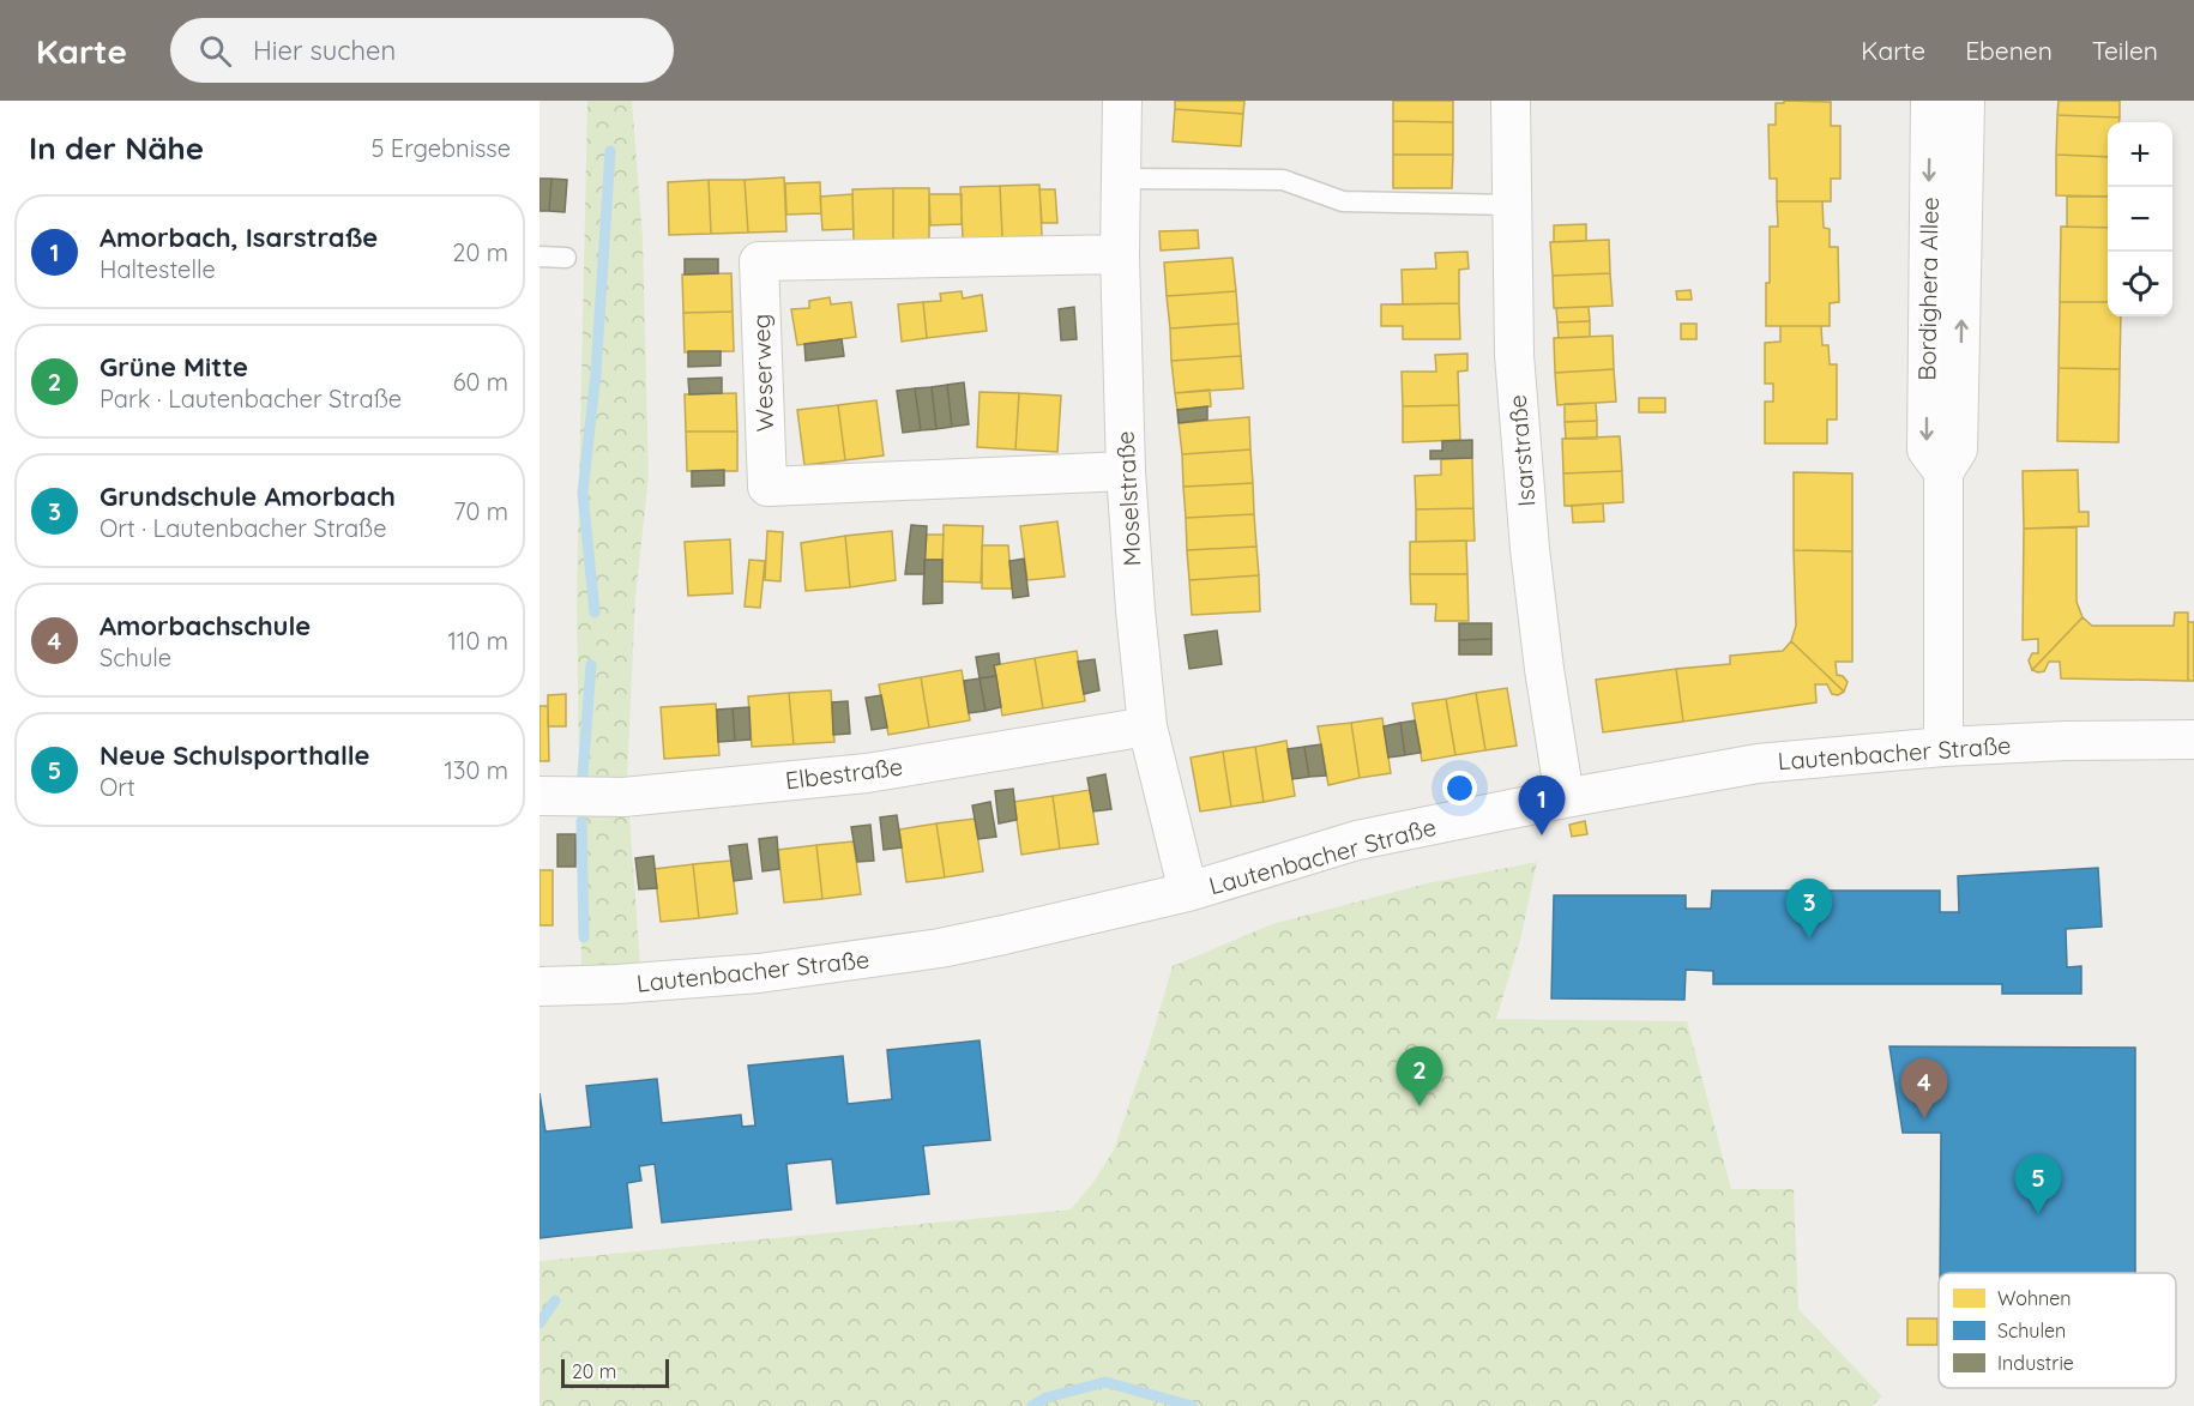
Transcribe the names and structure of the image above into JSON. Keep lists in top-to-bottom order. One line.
{"streets":{"street":["Bordighera Allee","Weserweg","Isarstraße","Moselstraße","Lautenbacher Straße","Elbestraße"]},"crossings":[["Bordighera Allee","Lautenbacher Straße"],["Weserweg","Moselstraße"],["Isarstraße","Lautenbacher Straße"],["Moselstraße","Lautenbacher Straße"],["Moselstraße","Elbestraße"]],"legend":["Wohnen","Schulen","Industrie"],"scale_bar":"20 m","page":{"header":"Karte","search":"Hier suchen","nav":["Karte","Ebenen","Teilen"],"heading":["In der Nähe","5 Ergebnisse"],"map_buttons":["+","−"],"list":[{"mark":"1","name":"Amorbach, Isarstraße","note":"Haltestelle","value":"20 m"},{"mark":"2","name":"Grüne Mitte","note":"Park · Lautenbacher Straße","value":"60 m"},{"mark":"3","name":"Grundschule Amorbach","note":"Ort · Lautenbacher Straße","value":"70 m"},{"mark":"4","name":"Amorbachschule","note":"Schule","value":"110 m"},{"mark":"5","name":"Neue Schulsporthalle","note":"Ort","value":"130 m"}],"pins":["1","3","2","4","5"],"scale":"20 m"}}
